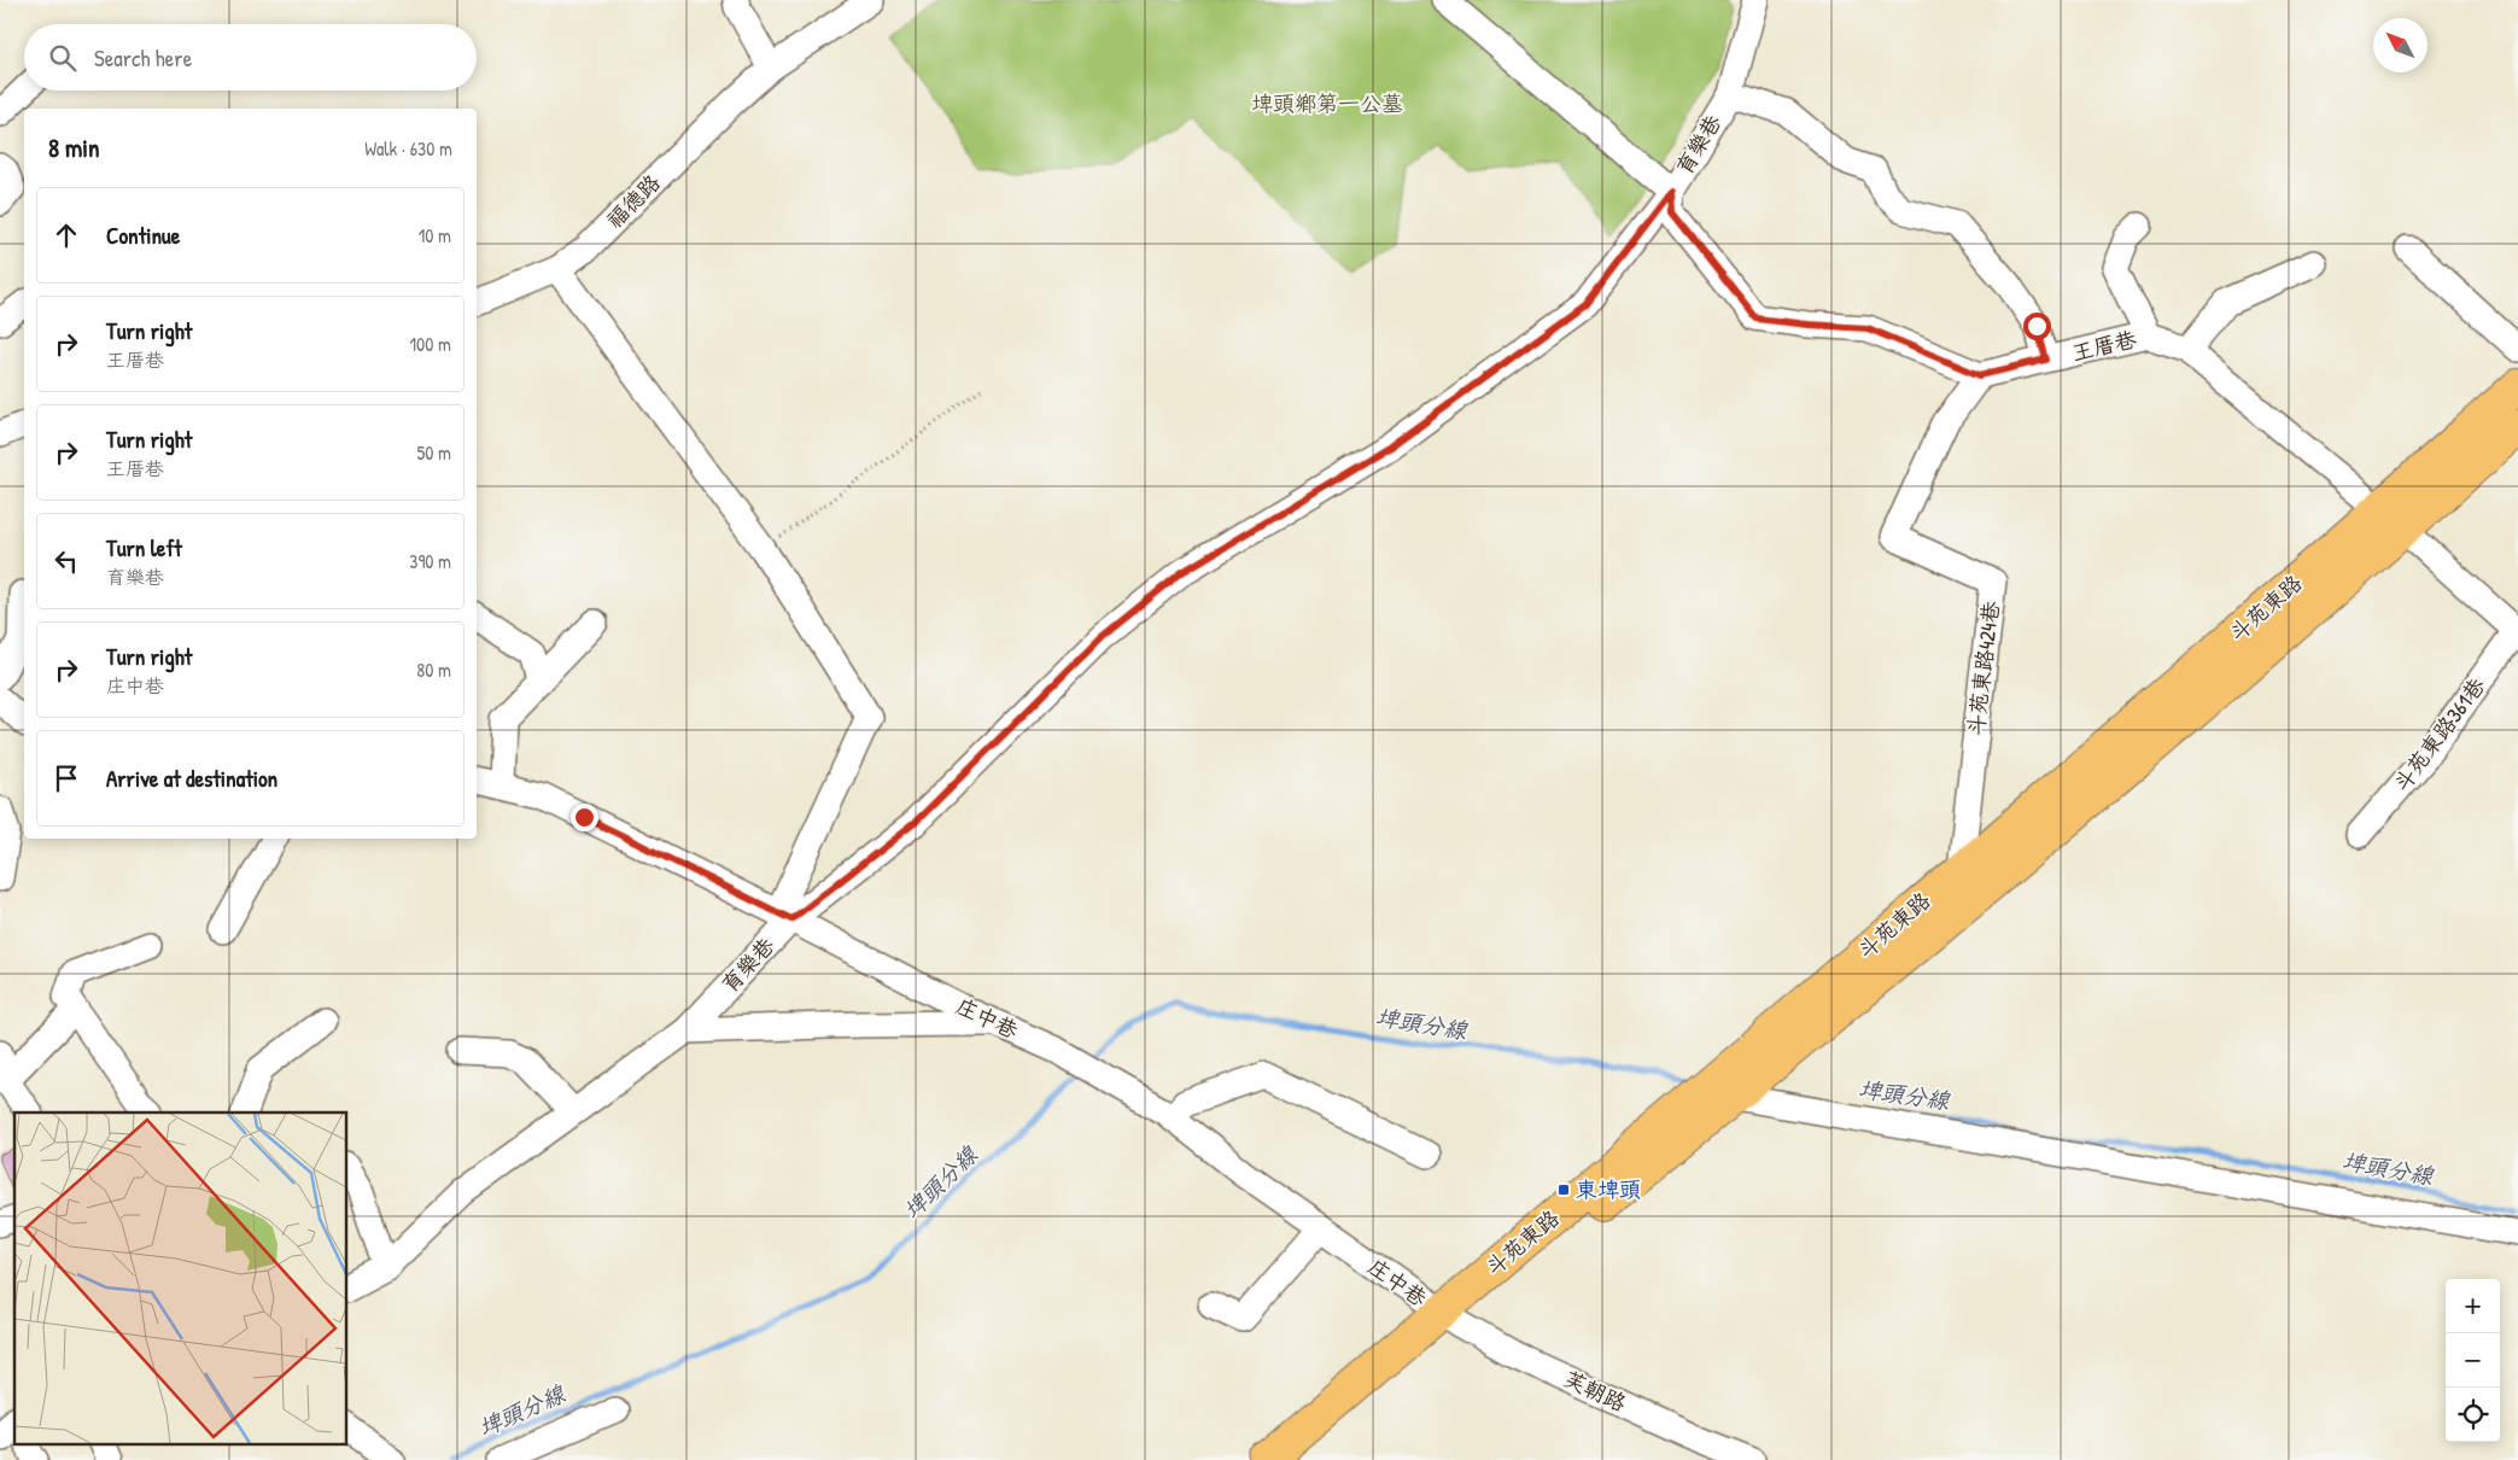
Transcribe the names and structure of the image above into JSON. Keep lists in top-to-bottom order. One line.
{"streets":{"main road":["斗苑東路"],"street":["育樂巷","福德路","王厝巷","斗苑東路424巷","斗苑東路361巷","庄中巷","芙朝路"]},"crossings":[["育樂巷","庄中巷"],["王厝巷","斗苑東路"],["王厝巷","斗苑東路424巷"],["王厝巷","斗苑東路361巷"],["斗苑東路","斗苑東路424巷"],["斗苑東路","斗苑東路361巷"],["斗苑東路","庄中巷"],["斗苑東路","芙朝路"],["庄中巷","芙朝路"]],"water":["埤頭分線"],"parks":["埤頭鄉第一公墓"],"places":{"transit":["東埤頭"]},"north":"top left","page":{"search":"Search here","heading":["8 min","Walk · 630 m"],"list":[["Continue","10 m"],["Turn right","王厝巷","100 m"],["Turn right","王厝巷","50 m"],["Turn left","育樂巷","390 m"],["Turn right","庄中巷","80 m"],"Arrive at destination"],"map_buttons":["+","−"]}}
